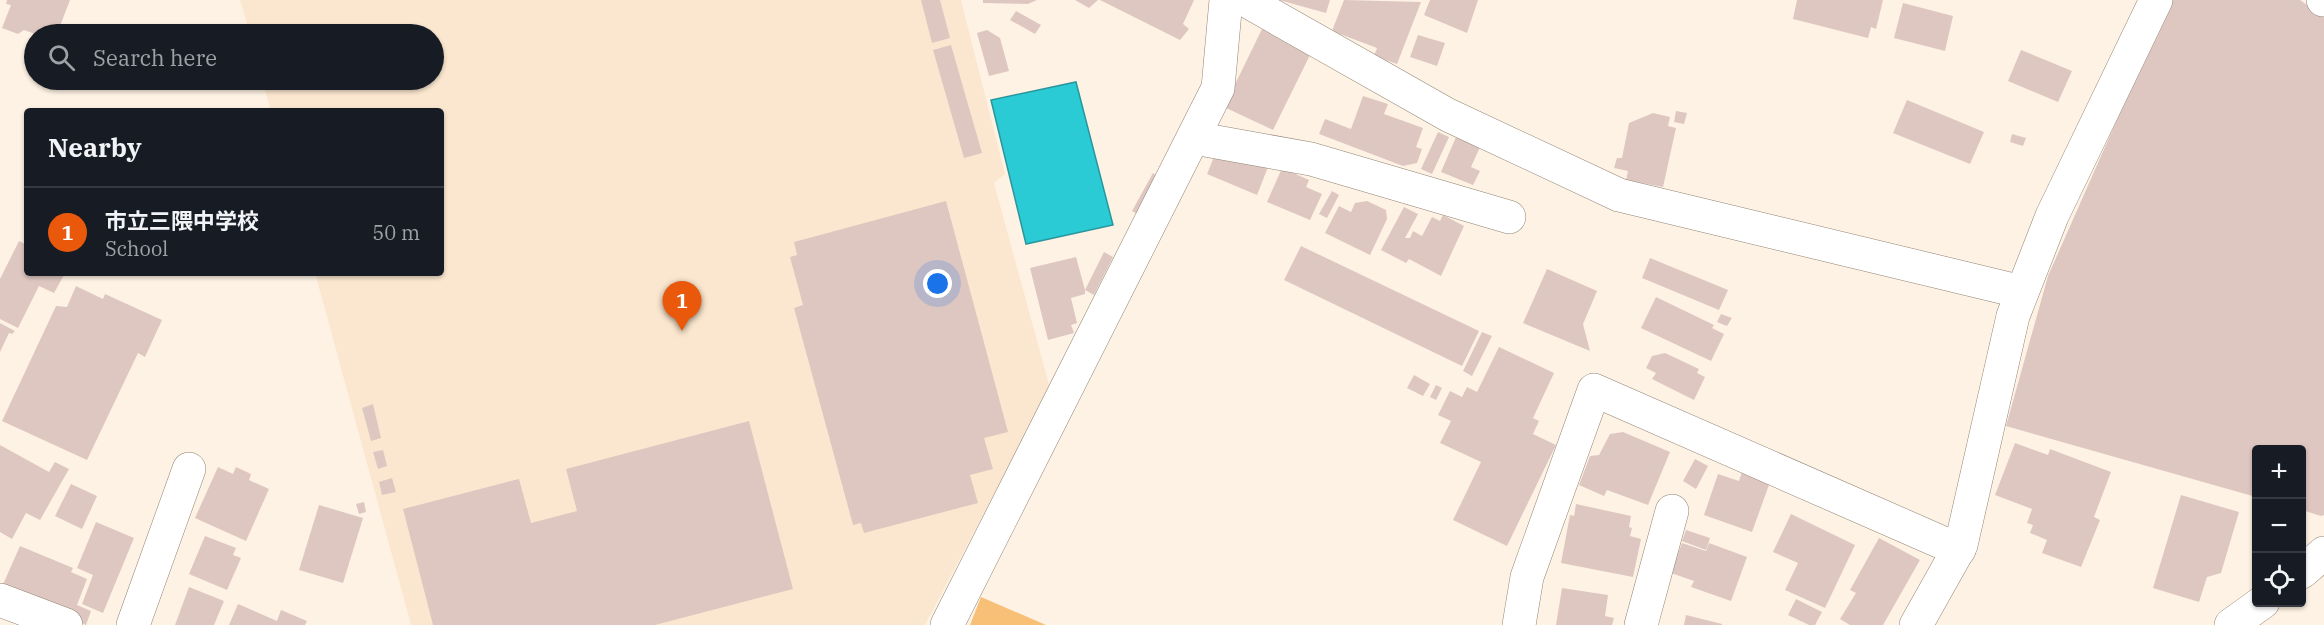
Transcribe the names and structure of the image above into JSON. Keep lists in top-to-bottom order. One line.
{"page":{"search":"Search here","heading":"Nearby","list":[{"mark":"1","name":"市立三隈中学校","note":"School","value":"50 m"}],"pins":"1","map_buttons":["+","−"]}}
